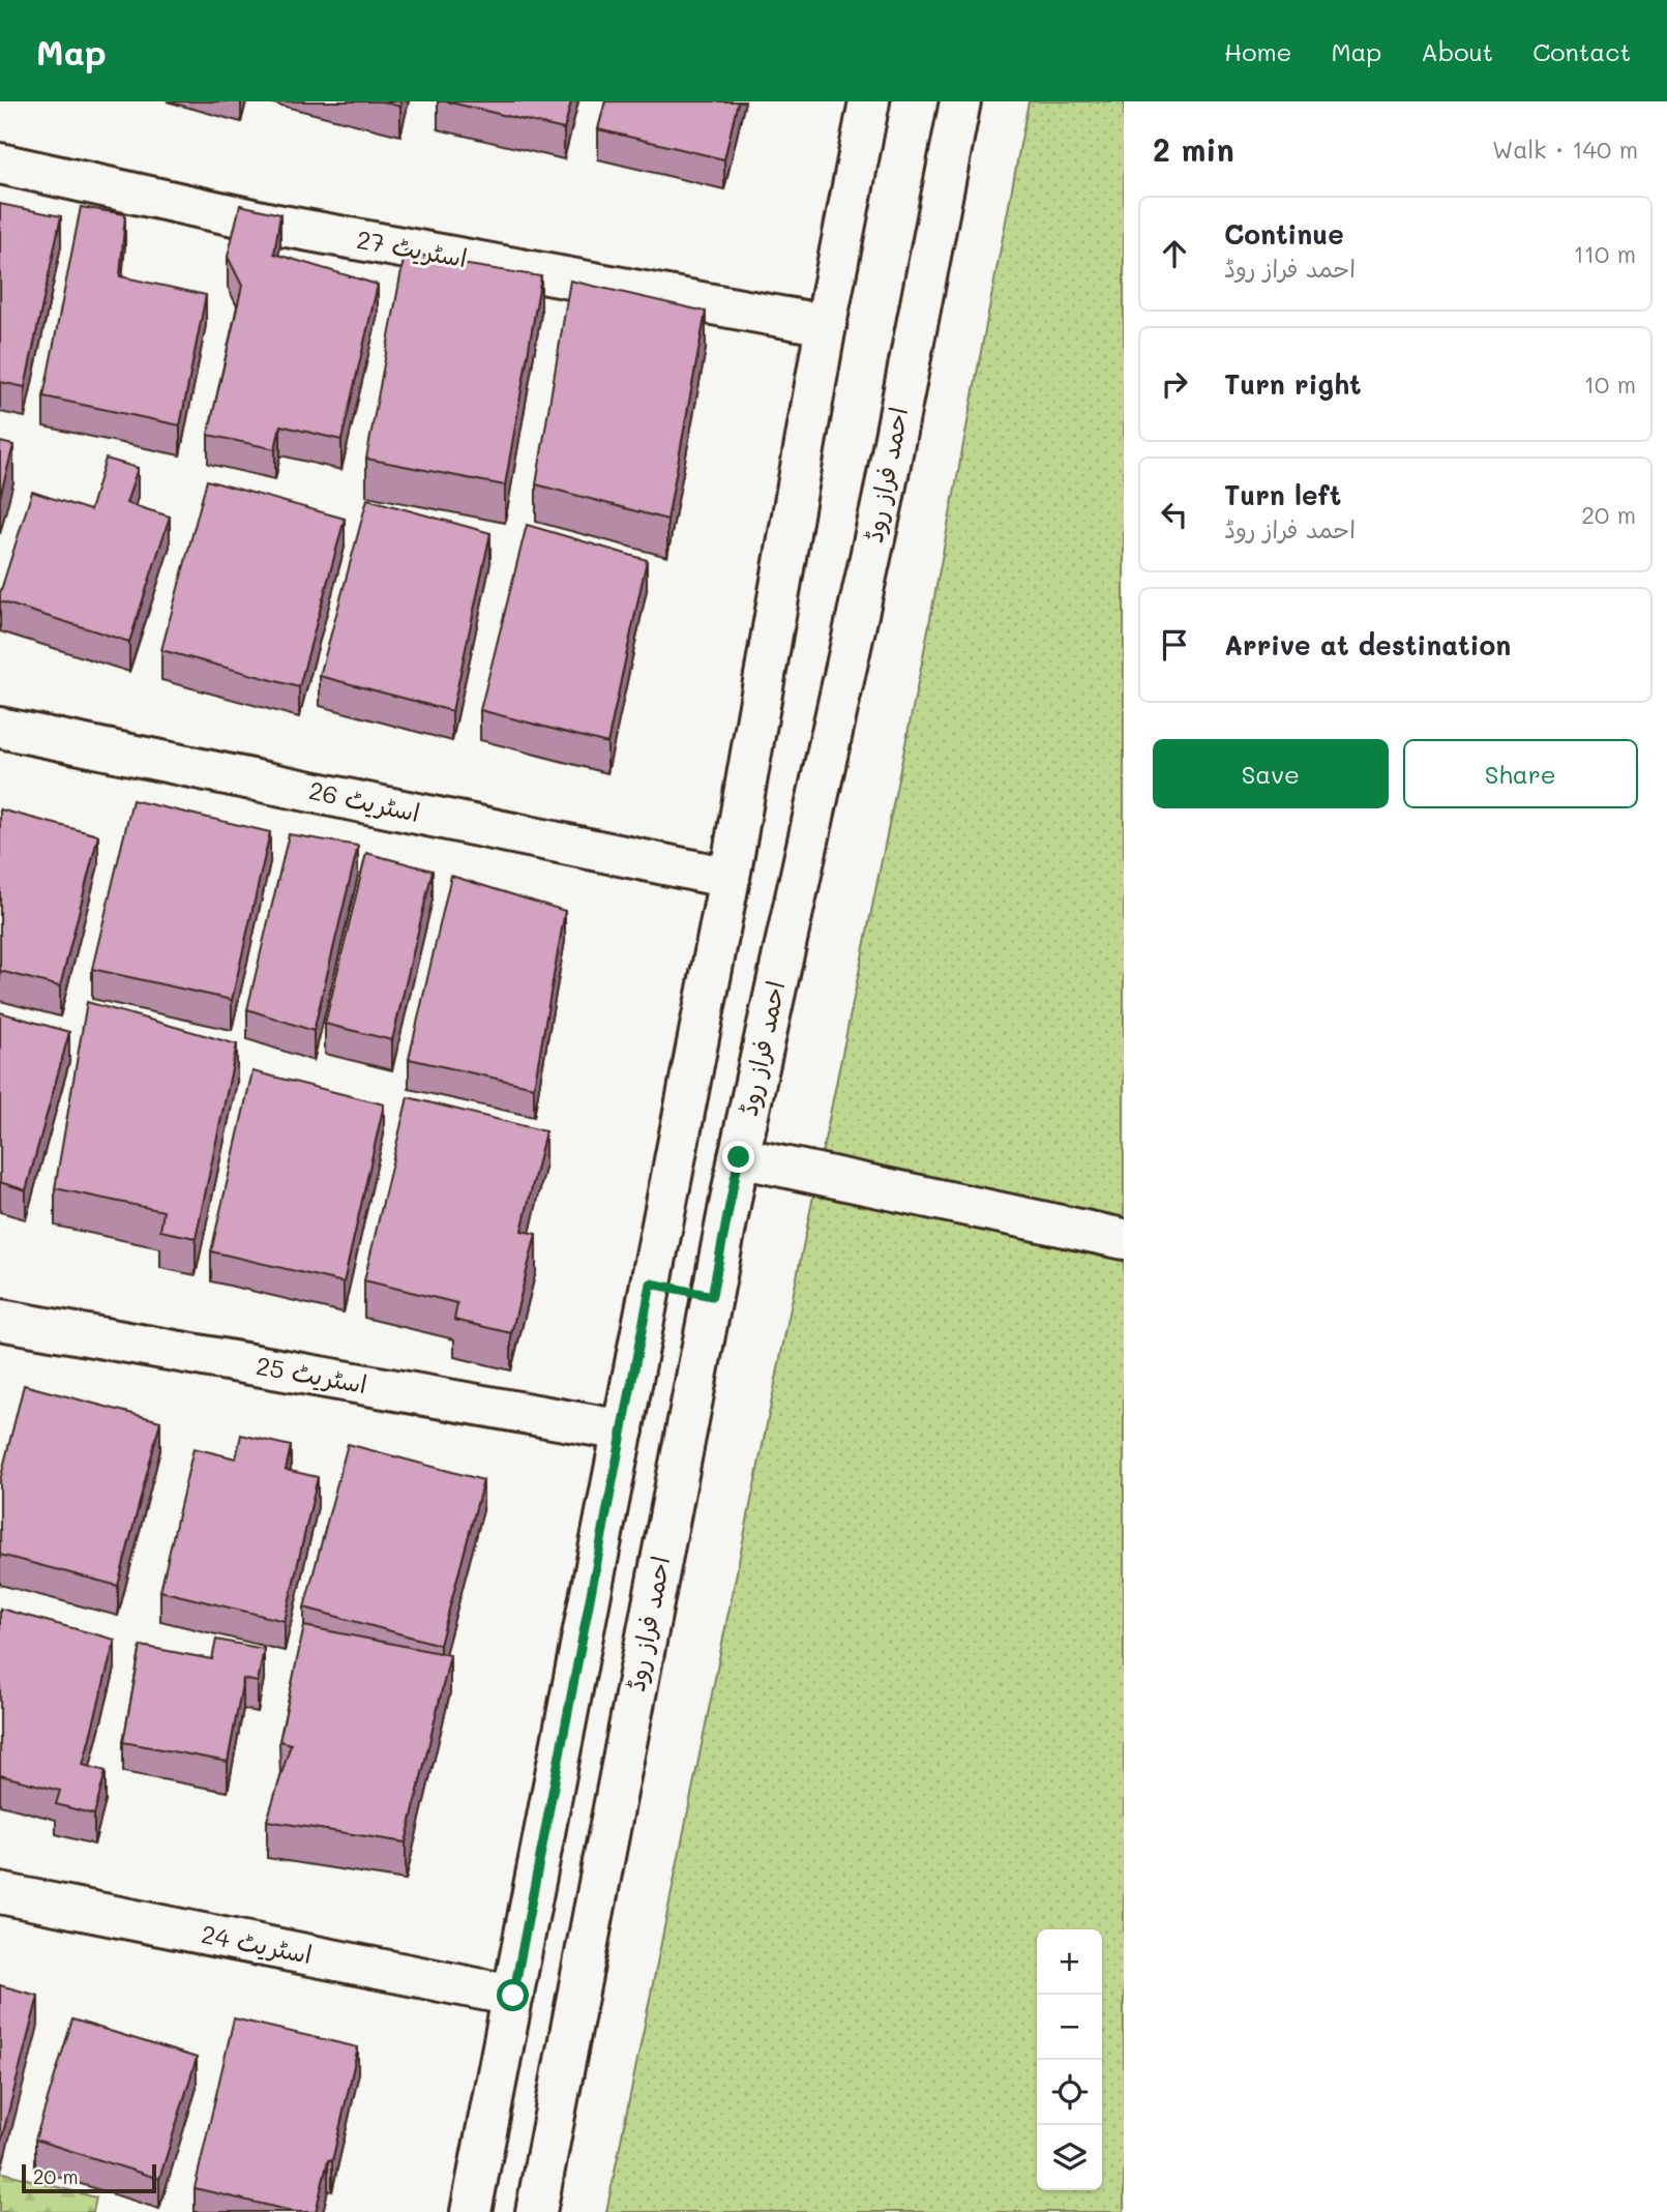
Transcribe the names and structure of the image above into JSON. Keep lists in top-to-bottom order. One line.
{"streets":{"main road":["اسٹریٹ 27","احمد فراز روڈ","اسٹریٹ 26","اسٹریٹ 25","اسٹریٹ 24"]},"scale_bar":"20 m","page":{"header":"Map","nav":["Home","Map","About","Contact"],"heading":["2 min","Walk · 140 m"],"list":[["Continue","احمد فراز روڈ","110 m"],["Turn right","10 m"],["Turn left","احمد فراز روڈ","20 m"],"Arrive at destination"],"buttons":["Save","Share"],"map_buttons":["+","−"],"scale":"20 m"}}
